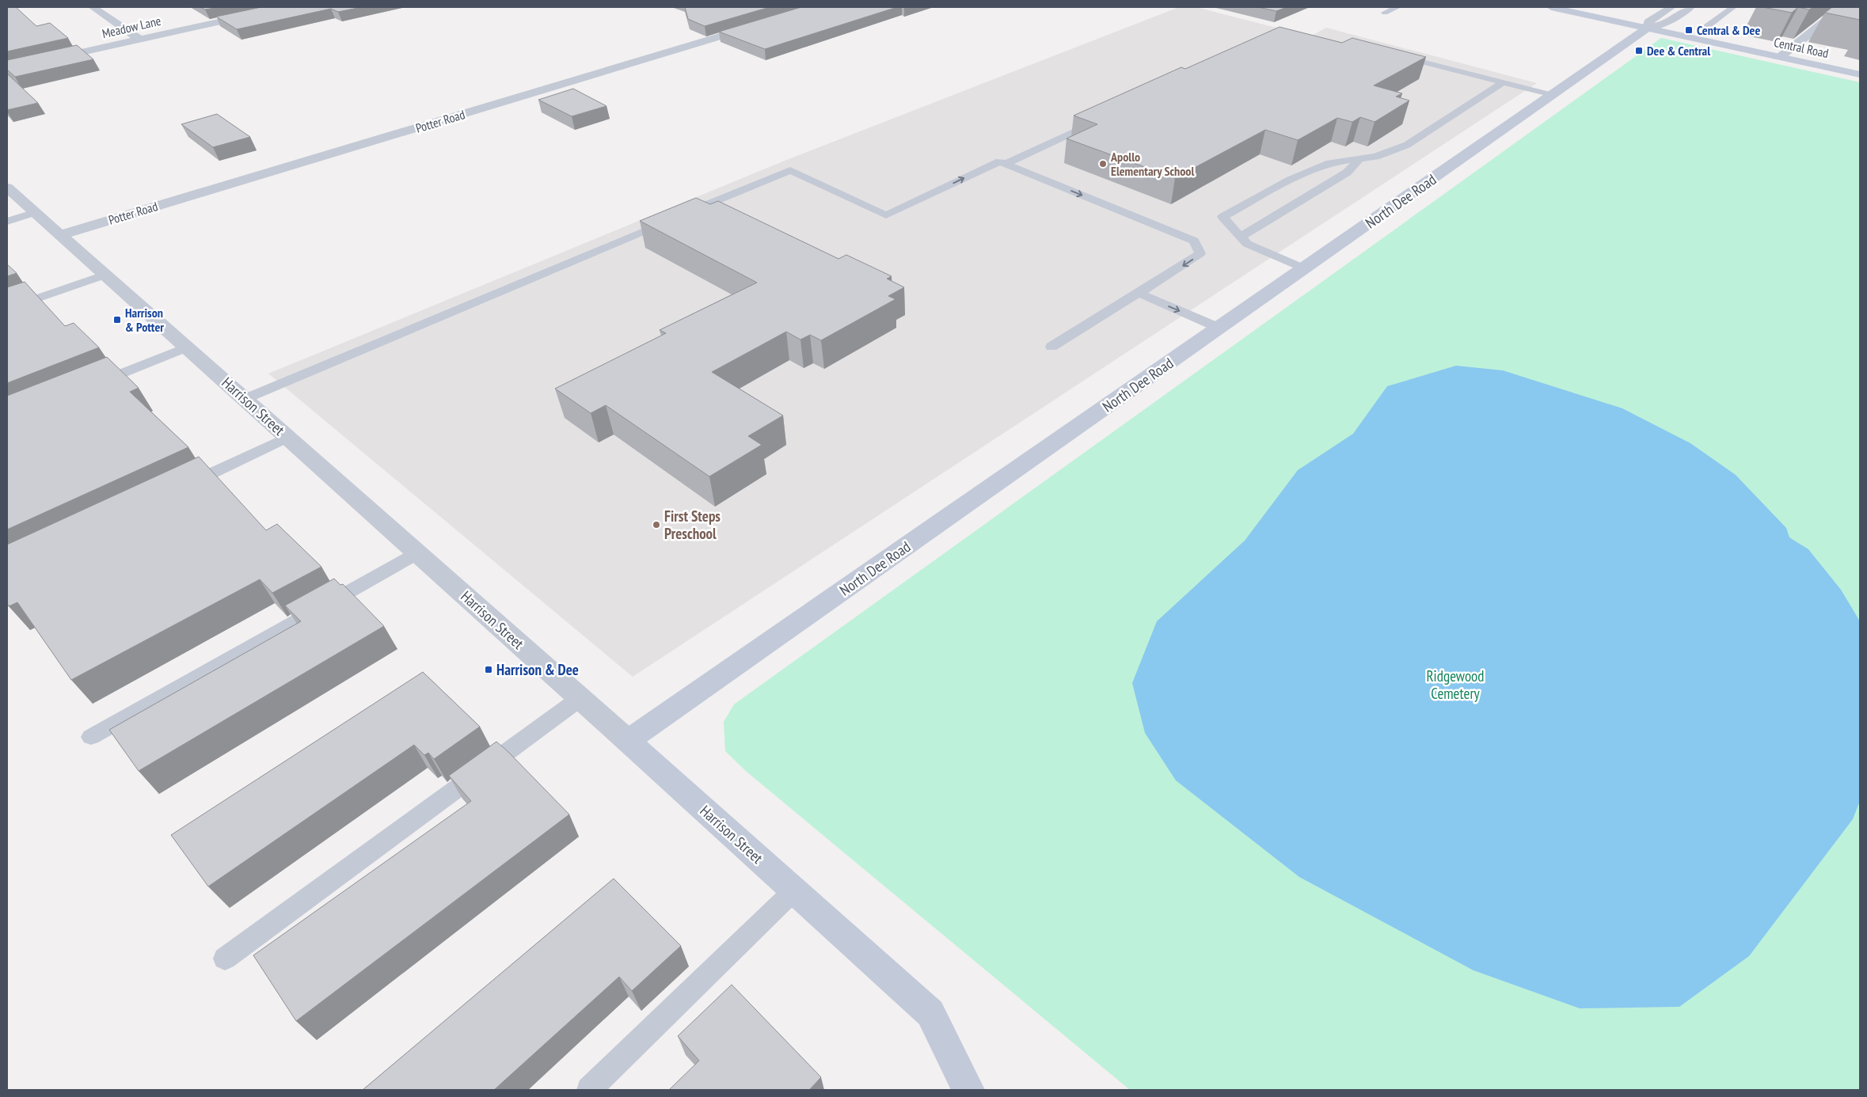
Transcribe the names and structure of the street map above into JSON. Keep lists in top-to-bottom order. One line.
{"streets":{"street":["Meadow Lane","Central Road","Potter Road","North Dee Road","Harrison Street"]},"crossings":[["Central Road","North Dee Road"],["Potter Road","Harrison Street"],["North Dee Road","Harrison Street"]],"parks":["Ridgewood Cemetery"],"places":{"transit":["Central & Dee","Dee & Central","Harrison & Potter","Harrison & Dee"],"other":["Apollo Elementary School","First Steps Preschool"]}}
